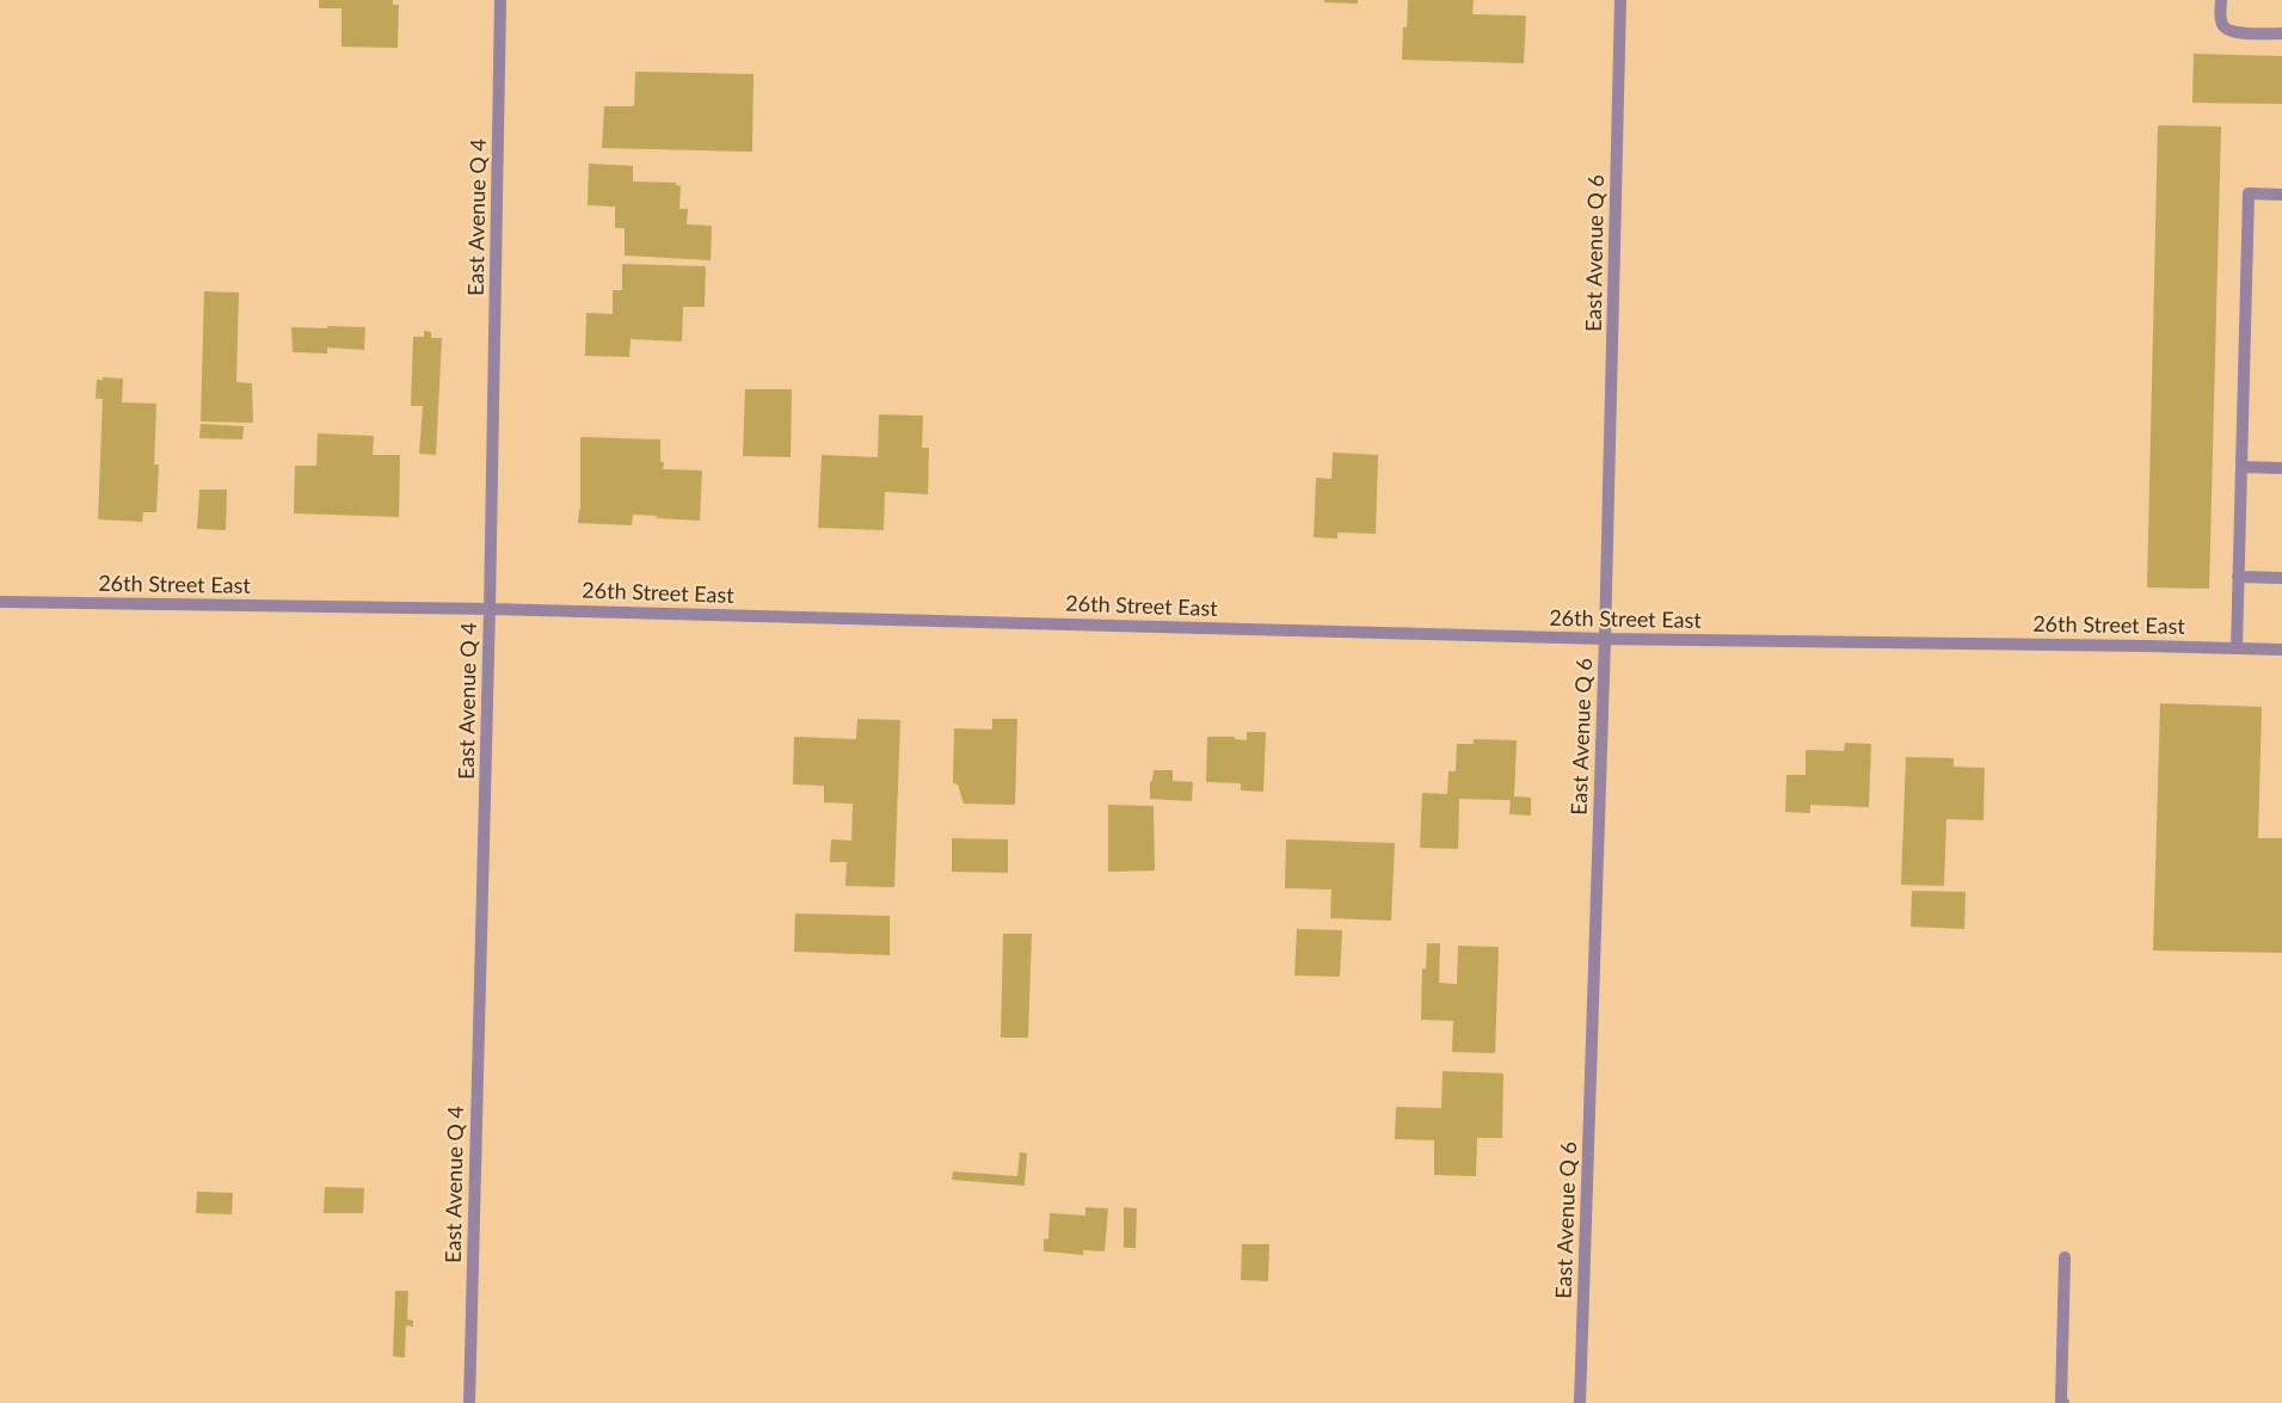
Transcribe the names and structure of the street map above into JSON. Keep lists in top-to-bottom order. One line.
{"streets":{"street":["East Avenue Q 4","East Avenue Q 6","26th Street East"]},"crossings":[["East Avenue Q 4","26th Street East"],["East Avenue Q 6","26th Street East"]]}
